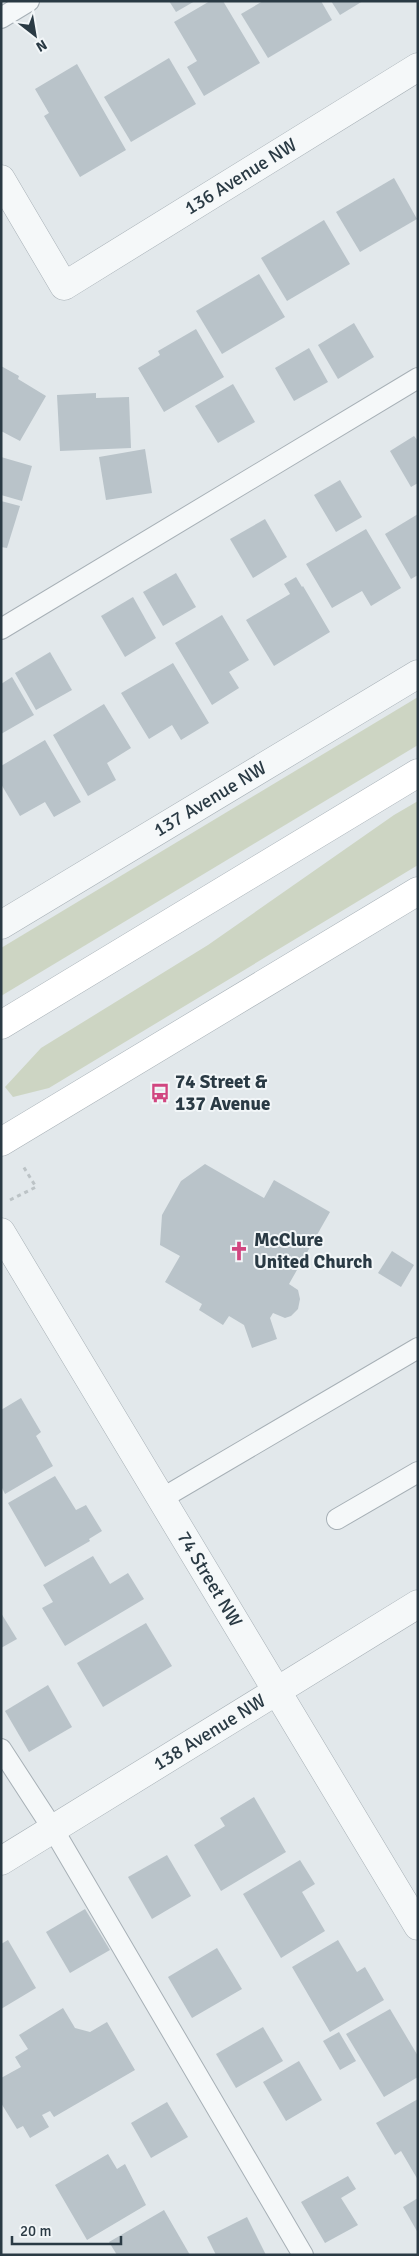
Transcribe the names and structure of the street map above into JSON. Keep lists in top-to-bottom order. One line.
{"streets":{"street":["136 Avenue NW","137 Avenue NW","74 Street NW","138 Avenue NW"]},"crossings":[["74 Street NW","138 Avenue NW"]],"places":{"bus stop":["74 Street & 137 Avenue"],"church":["McClure United Church"]},"scale_bar":"20 m","north":"bottom right"}
